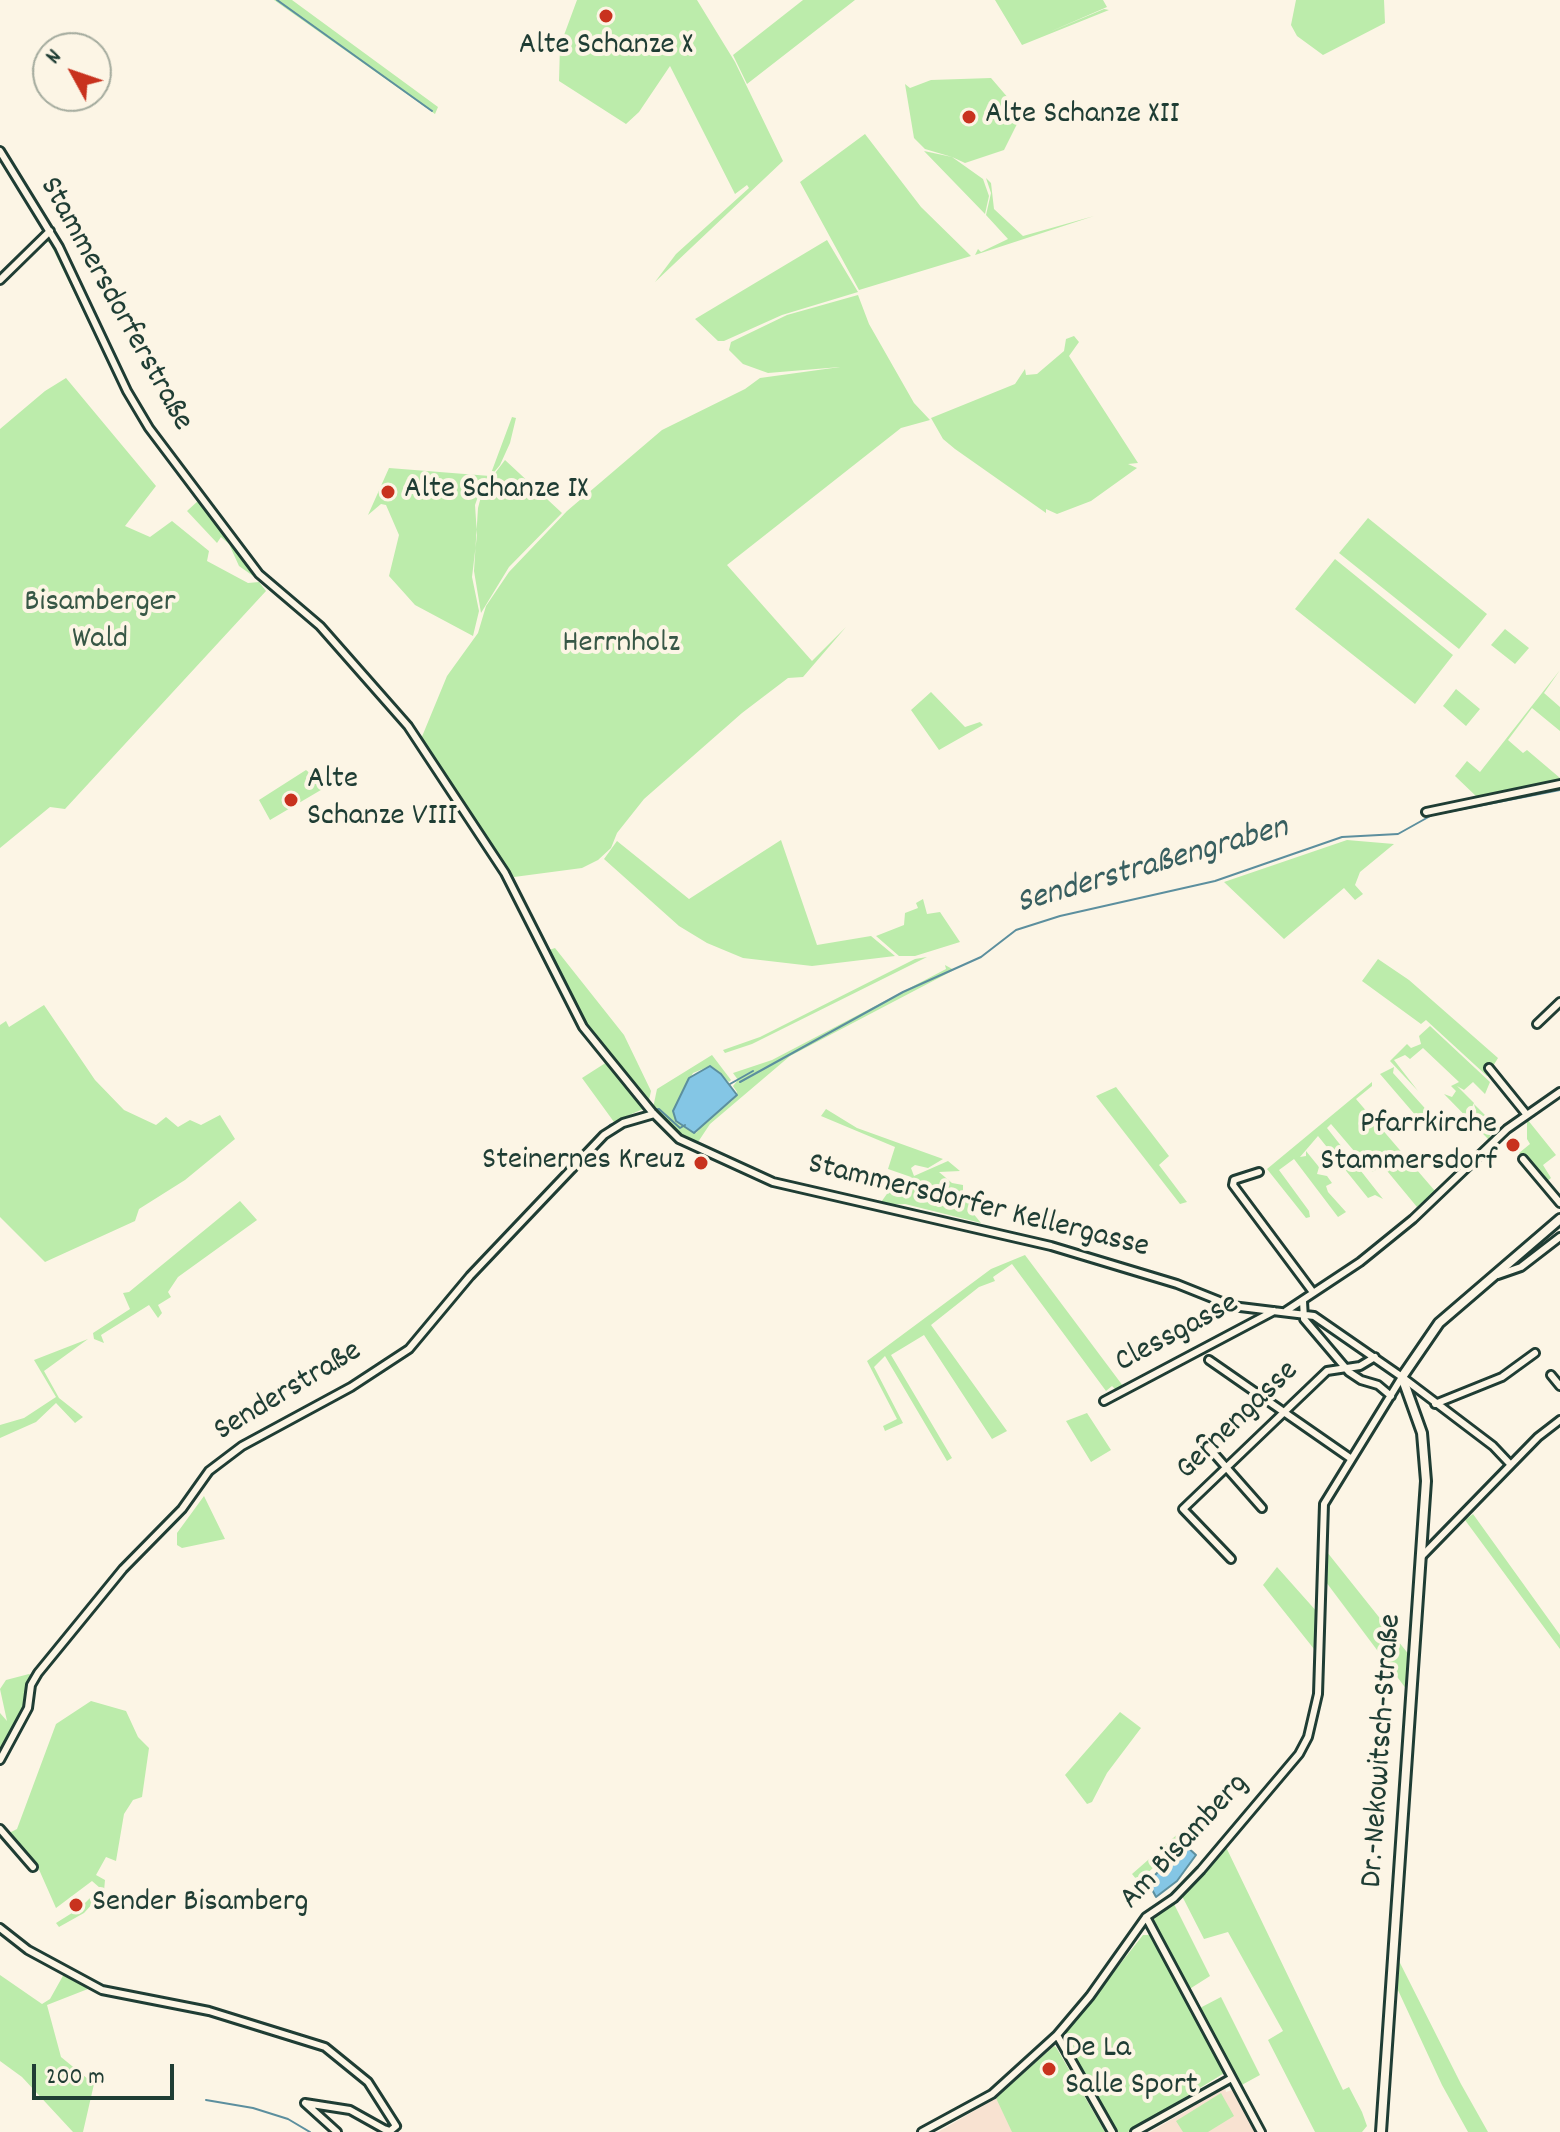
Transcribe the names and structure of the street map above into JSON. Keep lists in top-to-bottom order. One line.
{"streets":{"main road":["Dr.-Nekowitsch-Straße"],"street":["Stammersdorferstraße","Stammersdorfer Kellergasse","Clessgasse","Senderstraße","Gernengasse","Am Bisamberg"]},"crossings":[["Stammersdorferstraße","Stammersdorfer Kellergasse"],["Stammersdorfer Kellergasse","Clessgasse"],["Stammersdorfer Kellergasse","Senderstraße"]],"water":["Senderstraßengraben"],"parks":["Bisamberger Wald","Herrnholz"],"places":["Alte Schanze X","Alte Schanze XII","Alte Schanze IX","Alte Schanze VIII","Pfarrkirche Stammersdorf","Steinernes Kreuz","Sender Bisamberg","De La Salle Sport"],"scale_bar":"200 m","north":"top left"}
